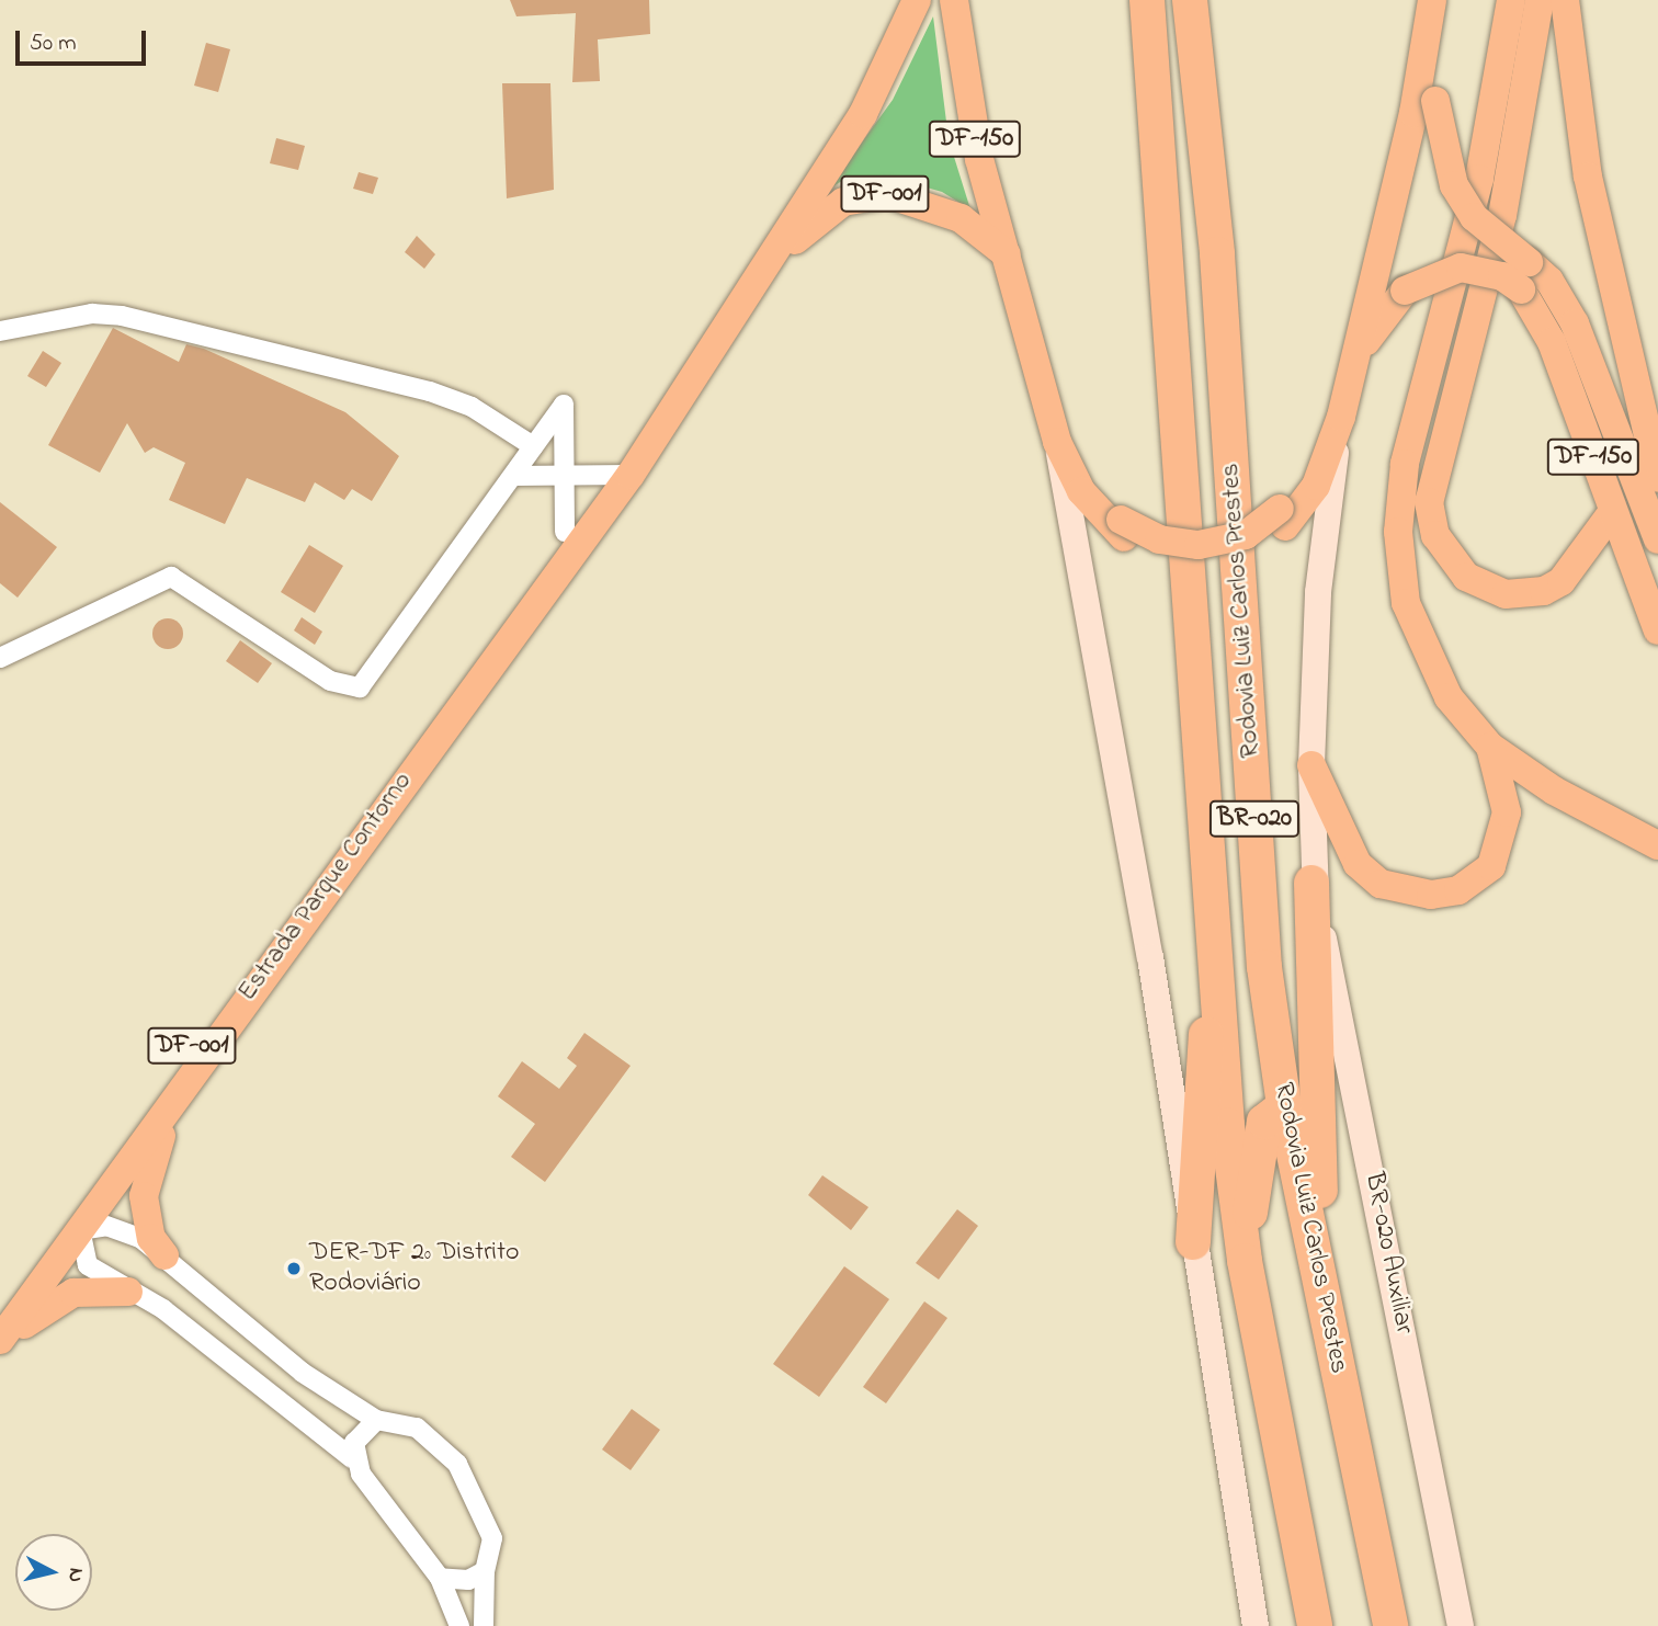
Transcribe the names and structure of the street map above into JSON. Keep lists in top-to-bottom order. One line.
{"streets":{"highway":["Rodovia Luiz Carlos Prestes","BR-020"],"main road":["DF-150","DF-001","Estrada Parque Contorno","BR-020 Auxiliar"]},"crossings":[["DF-150","Estrada Parque Contorno"],["DF-150","BR-020 Auxiliar"]],"places":["DER-DF 2º Distrito Rodoviário"],"scale_bar":"50 m","north":"right"}
